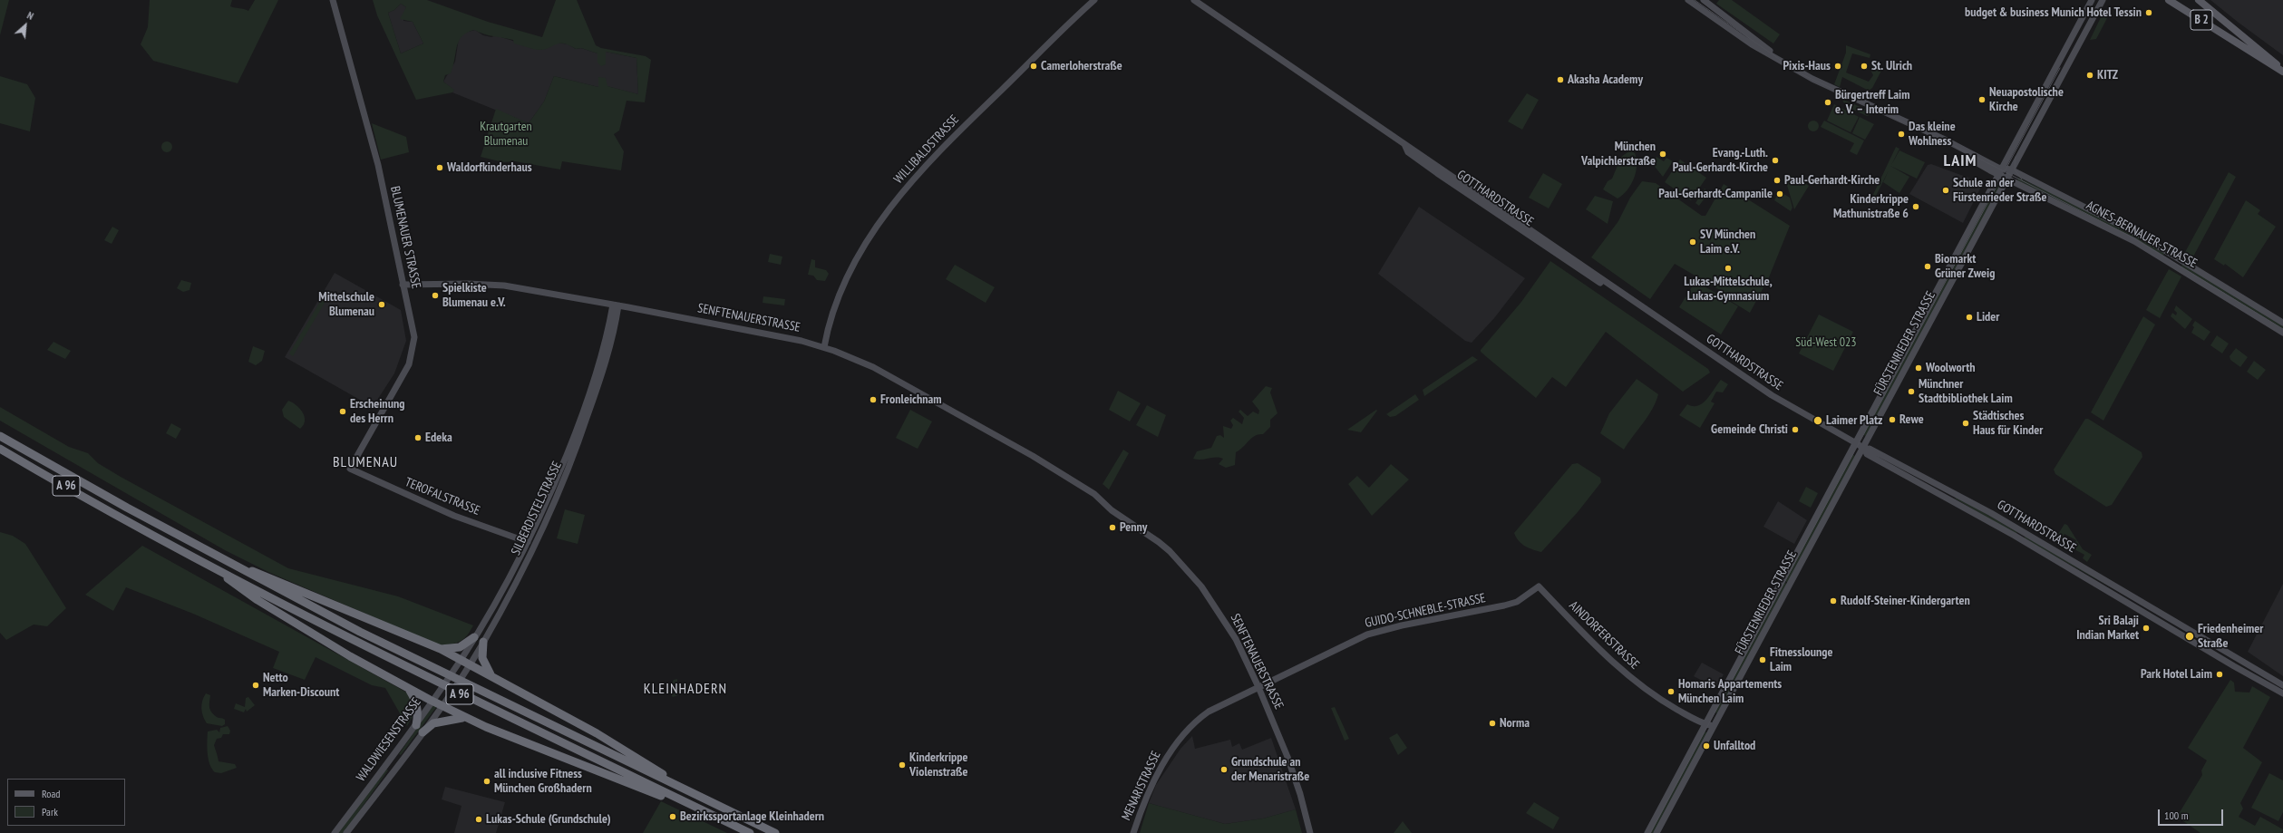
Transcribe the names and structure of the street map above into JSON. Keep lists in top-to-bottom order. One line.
{"streets":{"highway":["A 96"],"main road":["B 2"],"street":["WILLIBALDSTRASSE","GOTTHARDSTRASSE","AGNES-BERNAUER-STRASSE","BLUMENAUER STRASSE","SENFTENAUERSTRASSE","FÜRSTENRIEDER STRASSE","TEROFALSTRASSE","SILBERDISTELSTRASSE","GUIDO-SCHNEBLE-STRASSE","AINDORFERSTRASSE","WALDWIESENSTRASSE","MENARISTRASSE"]},"crossings":[["WILLIBALDSTRASSE","SENFTENAUERSTRASSE"],["GOTTHARDSTRASSE","FÜRSTENRIEDER STRASSE"],["AGNES-BERNAUER-STRASSE","FÜRSTENRIEDER STRASSE"],["BLUMENAUER STRASSE","SENFTENAUERSTRASSE"],["BLUMENAUER STRASSE","TEROFALSTRASSE"],["SENFTENAUERSTRASSE","SILBERDISTELSTRASSE"],["SENFTENAUERSTRASSE","GUIDO-SCHNEBLE-STRASSE"],["SENFTENAUERSTRASSE","MENARISTRASSE"],["FÜRSTENRIEDER STRASSE","AINDORFERSTRASSE"],["TEROFALSTRASSE","SILBERDISTELSTRASSE"],["SILBERDISTELSTRASSE","WALDWIESENSTRASSE"],["GUIDO-SCHNEBLE-STRASSE","AINDORFERSTRASSE"],["GUIDO-SCHNEBLE-STRASSE","MENARISTRASSE"]],"districts":["LAIM","BLUMENAU","KLEINHADERN"],"parks":["Krautgarten Blumenau","Süd-West 023"],"places":["budget & business Munich Hotel Tessin","Camerloherstraße","Pixis-Haus","St. Ulrich","KITZ","Akasha Academy","Neuapostolische Kirche","Bürgertreff Laim e. V. – Interim","Das kleine Wohlness","München Valpichlerstraße","Evang.-Luth. Paul-Gerhardt-Kirche","Waldorfkinderhaus","Paul-Gerhardt-Kirche","Schule an der Fürstenrieder Straße","Paul-Gerhardt-Campanile","Kinderkrippe Mathunistraße 6","SV München Laim e.V.","Biomarkt Grüner Zweig","Lukas-Mittelschule, Lukas-Gymnasium","Spielkiste Blumenau e.V.","Mittelschule Blumenau","Lider","Woolworth","Münchner Stadtbibliothek Laim","Fronleichnam","Erscheinung des Herrn","Rewe","Laimer Platz","Städtisches Haus für Kinder","Gemeinde Christi","Edeka","Penny","Rudolf-Steiner-Kindergarten","Sri Balaji Indian Market","Friedenheimer Straße","Fitnesslounge Laim","Park Hotel Laim","Netto Marken-Discount","Homaris Appartements München Laim","Norma","Unfalltod","Kinderkrippe Violenstraße","Grundschule an der Menaristraße","all inclusive Fitness München Großhadern","Bezirkssportanlage Kleinhadern","Lukas-Schule (Grundschule)"],"legend":["Road","Park"],"scale_bar":"100 m","north":"top right"}
